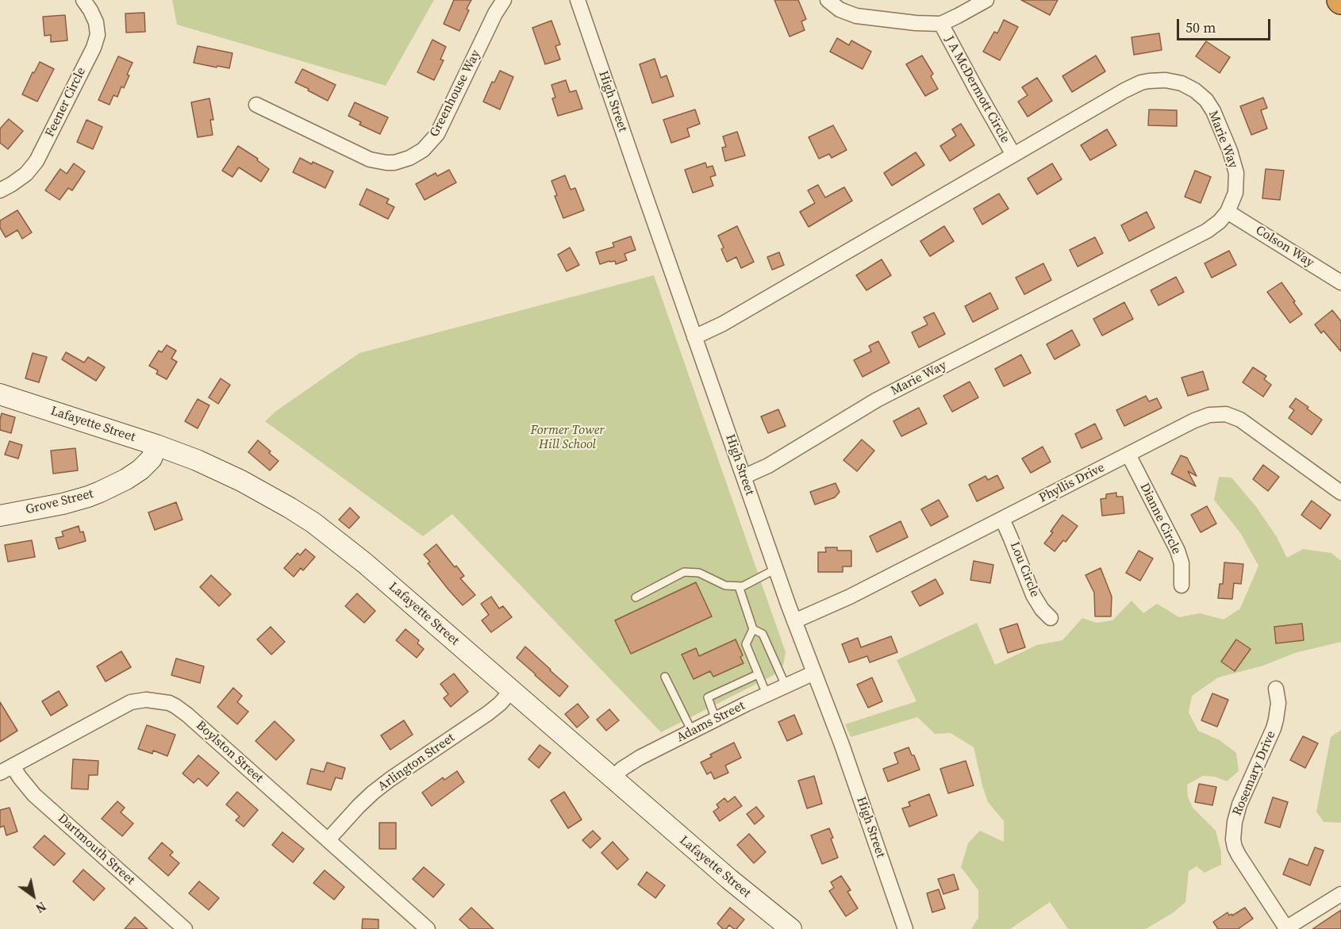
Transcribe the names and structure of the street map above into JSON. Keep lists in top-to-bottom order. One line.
{"streets":{"main road":["Lafayette Street","Grove Street"],"street":["J A McDermott Circle","Greenhouse Way","High Street","Feener Circle","Marie Way","Colson Way","Phyllis Drive","Dianne Circle","Lou Circle","Adams Street","Boylston Street","Arlington Street","Rosemary Drive","Dartmouth Street"]},"crossings":[["J A McDermott Circle","Marie Way"],["High Street","Marie Way"],["High Street","Phyllis Drive"],["High Street","Adams Street"],["Marie Way","Colson Way"],["Lafayette Street","Grove Street"],["Lafayette Street","Adams Street"],["Lafayette Street","Arlington Street"],["Phyllis Drive","Dianne Circle"],["Phyllis Drive","Lou Circle"],["Boylston Street","Arlington Street"],["Boylston Street","Dartmouth Street"]],"parks":["Former Tower Hill School"],"scale_bar":"50 m","north":"bottom right"}
